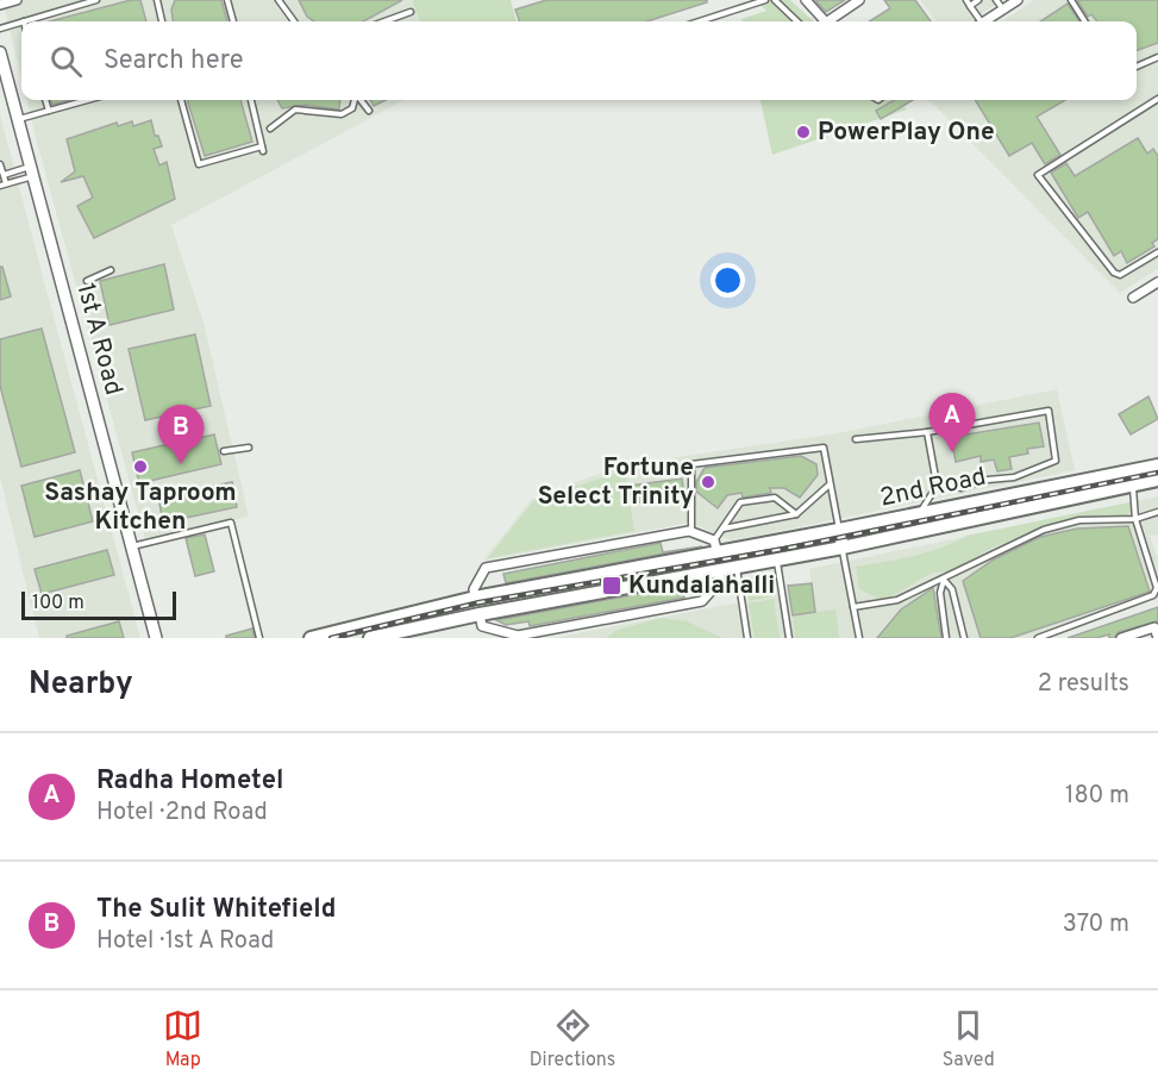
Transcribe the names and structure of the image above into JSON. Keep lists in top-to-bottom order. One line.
{"streets":{"main road":["2nd Road"],"street":["1st A Road"]},"places":{"other":["PowerPlay One","Sashay Taproom Kitchen","Fortune Select Trinity"],"transit":["Kundalahalli"]},"scale_bar":"100 m","page":{"search":"Search here","pins":["A","B"],"scale":"100 m","heading":["Nearby","2 results"],"list":[{"mark":"A","name":"Radha Hometel","note":"Hotel · 2nd Road","value":"180 m"},{"mark":"B","name":"The Sulit Whitefield","note":"Hotel · 1st A Road","value":"370 m"}],"nav":["Map","Directions","Saved"]}}
